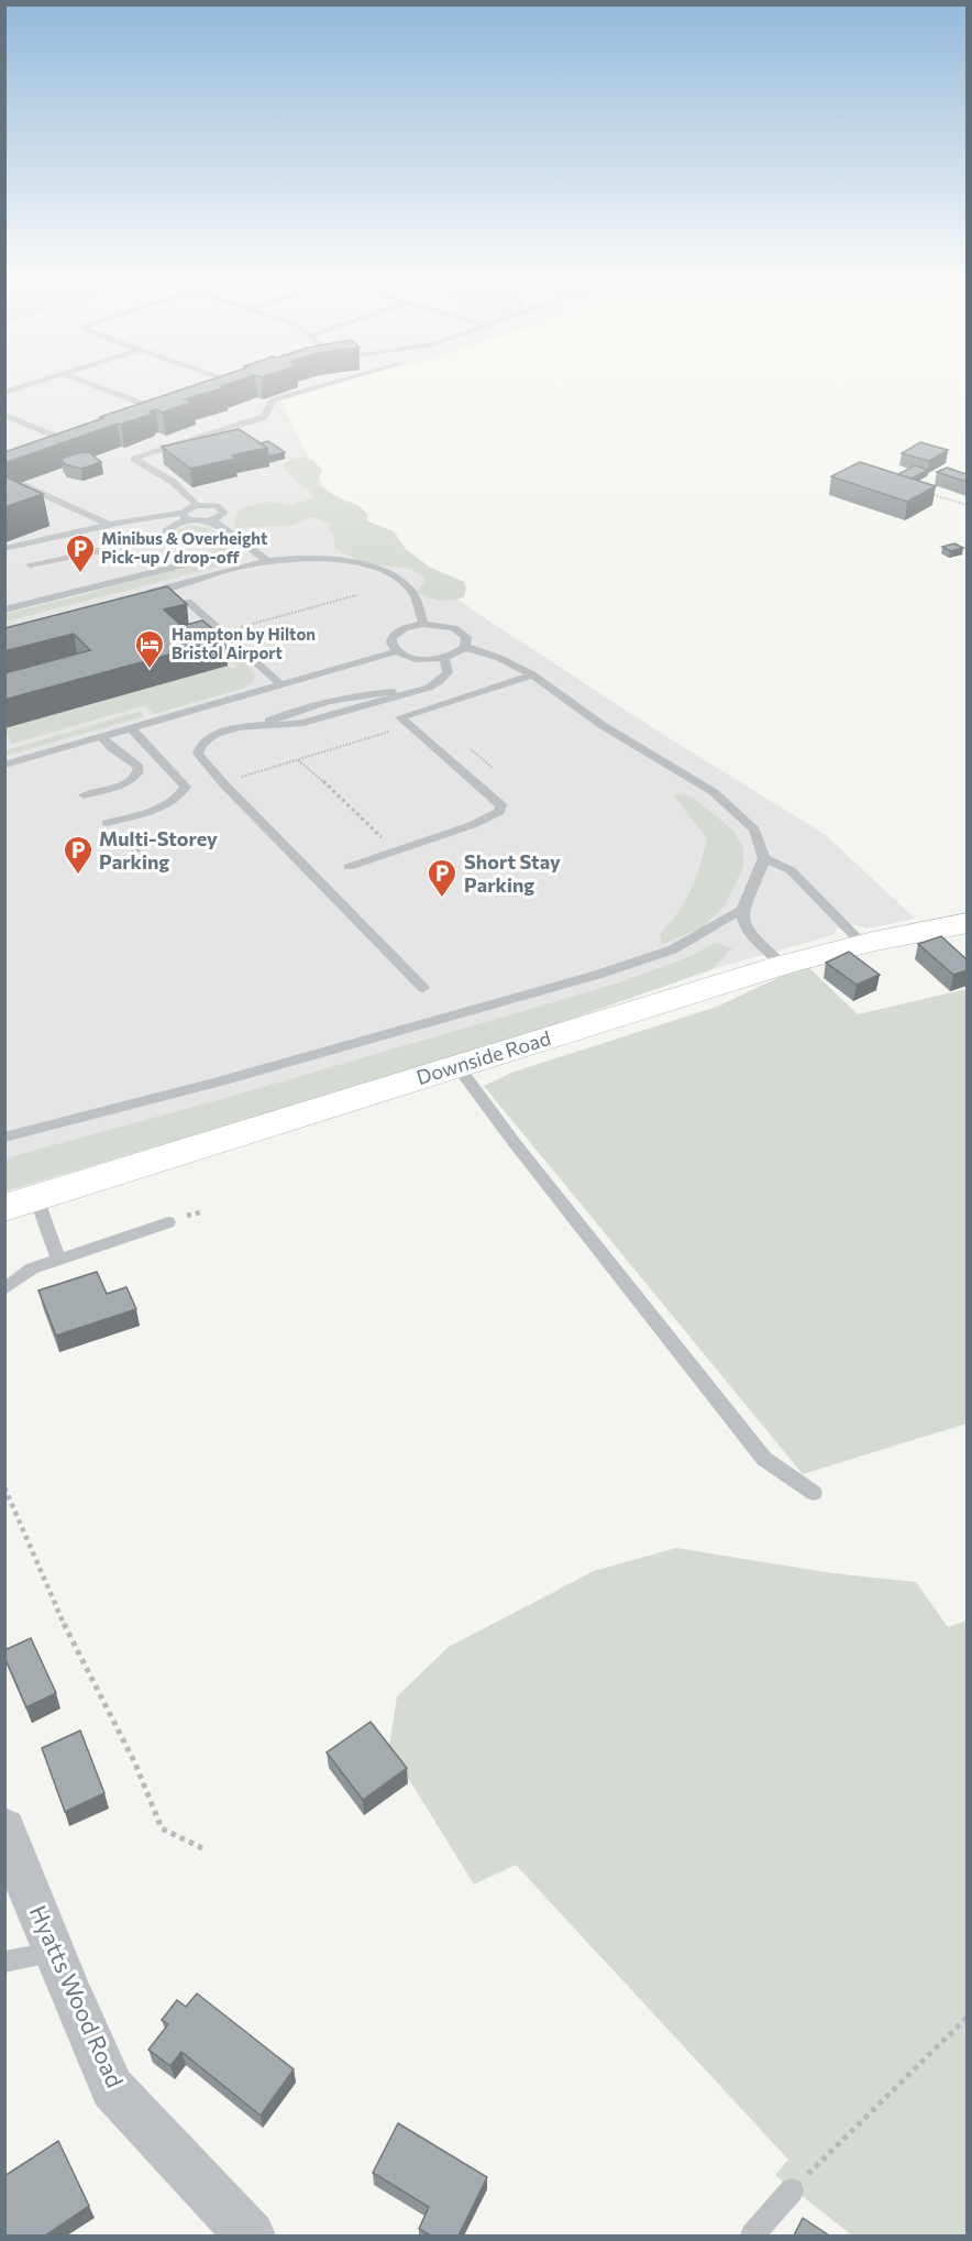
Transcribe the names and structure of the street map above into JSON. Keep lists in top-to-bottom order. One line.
{"streets":{"street":["Downside Road","Hyatts Wood Road"]},"places":{"parking":["Minibus & Overheight Pick-up / drop-off","Multi-Storey Parking","Short Stay Parking"],"hotel":["Hampton by Hilton Bristol Airport"]}}
